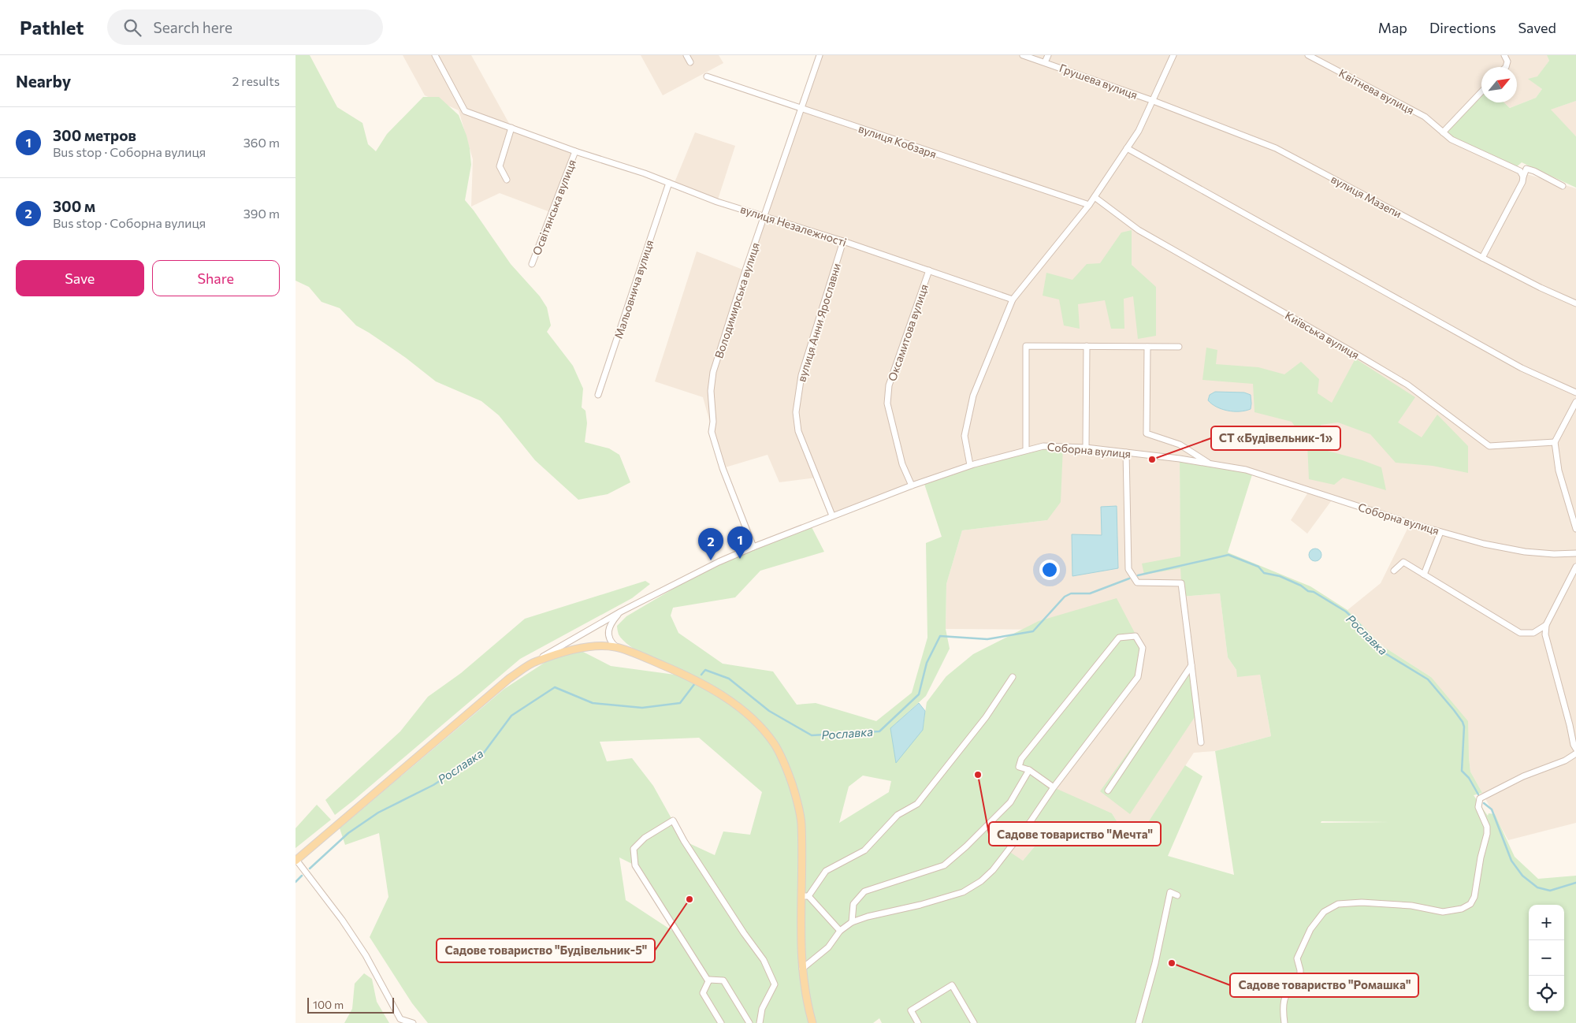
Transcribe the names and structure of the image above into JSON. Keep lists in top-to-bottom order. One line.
{"streets":{"street":["Грушева вулиця","Квітнева вулиця","вулиця Кобзаря","вулиця Мазепи","Освітянська вулиця","вулиця Незалежності","Мальовнича вулиця","Володимирська вулиця","вулиця Анни Ярославни","Оксамитова вулиця","Київська вулиця","Соборна вулиця"]},"crossings":[["Грушева вулиця","вулиця Мазепи"],["вулиця Кобзаря","Володимирська вулиця"],["Освітянська вулиця","вулиця Незалежності"],["вулиця Незалежності","Мальовнича вулиця"],["вулиця Незалежності","Володимирська вулиця"],["вулиця Незалежності","вулиця Анни Ярославни"],["вулиця Незалежності","Оксамитова вулиця"],["Володимирська вулиця","Соборна вулиця"],["вулиця Анни Ярославни","Соборна вулиця"],["Оксамитова вулиця","Соборна вулиця"]],"water":["Рославка"],"places":["СТ «Будівельник-1»","Садове товариство \"Мечта\"","Садове товариство \"Будівельник-5\"","Садове товариство \"Ромашка\""],"scale_bar":"100 m","north":"top right","page":{"header":"Pathlet","search":"Search here","nav":["Map","Directions","Saved"],"heading":["Nearby","2 results"],"list":[{"mark":"1","name":"300 метров","note":"Bus stop · Соборна вулиця","value":"360 m"},{"mark":"2","name":"300 м","note":"Bus stop · Соборна вулиця","value":"390 m"}],"buttons":["Save","Share"],"pins":["1","2"],"map_buttons":["+","−"],"scale":"100 m"}}
